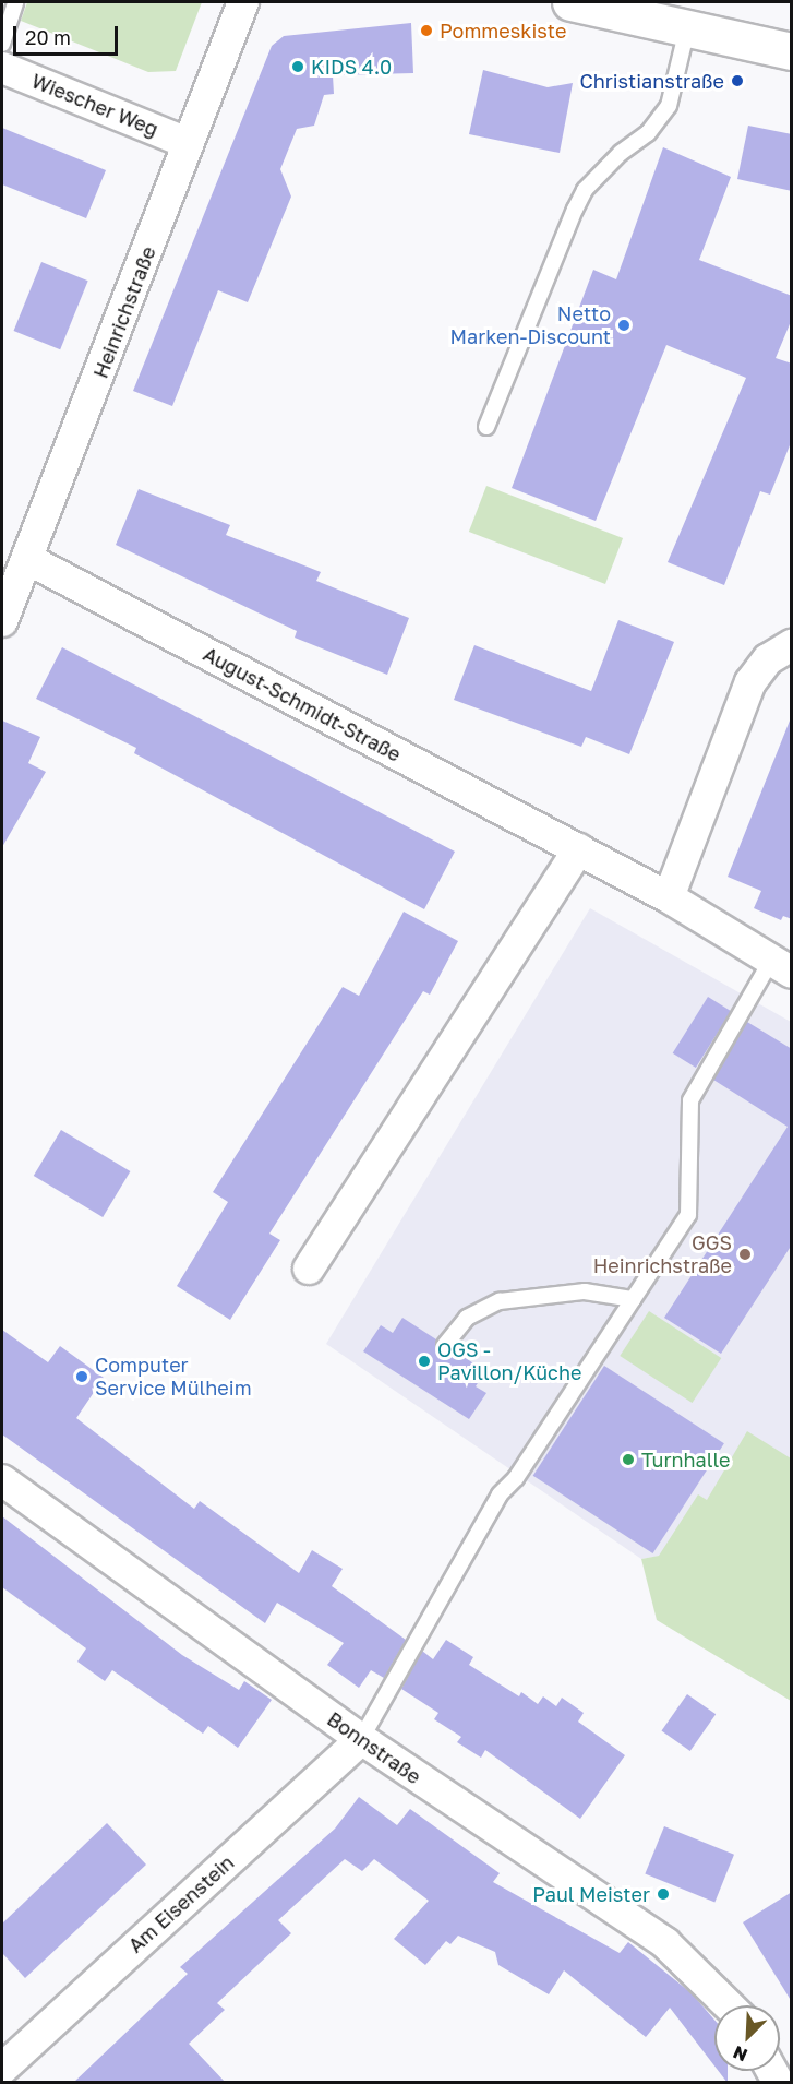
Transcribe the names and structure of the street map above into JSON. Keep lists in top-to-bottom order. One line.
{"streets":{"street":["Wiescher Weg","Heinrichstraße","August-Schmidt-Straße","Bonnstraße","Am Eisenstein"]},"crossings":[["Wiescher Weg","Heinrichstraße"],["Heinrichstraße","August-Schmidt-Straße"],["Bonnstraße","Am Eisenstein"]],"places":["Pommeskiste","KIDS 4.0","Christianstraße","Netto Marken-Discount","GGS Heinrichstraße","OGS - Pavillon/Küche","Computer Service Mülheim","Turnhalle","Paul Meister"],"scale_bar":"20 m","north":"bottom left"}
